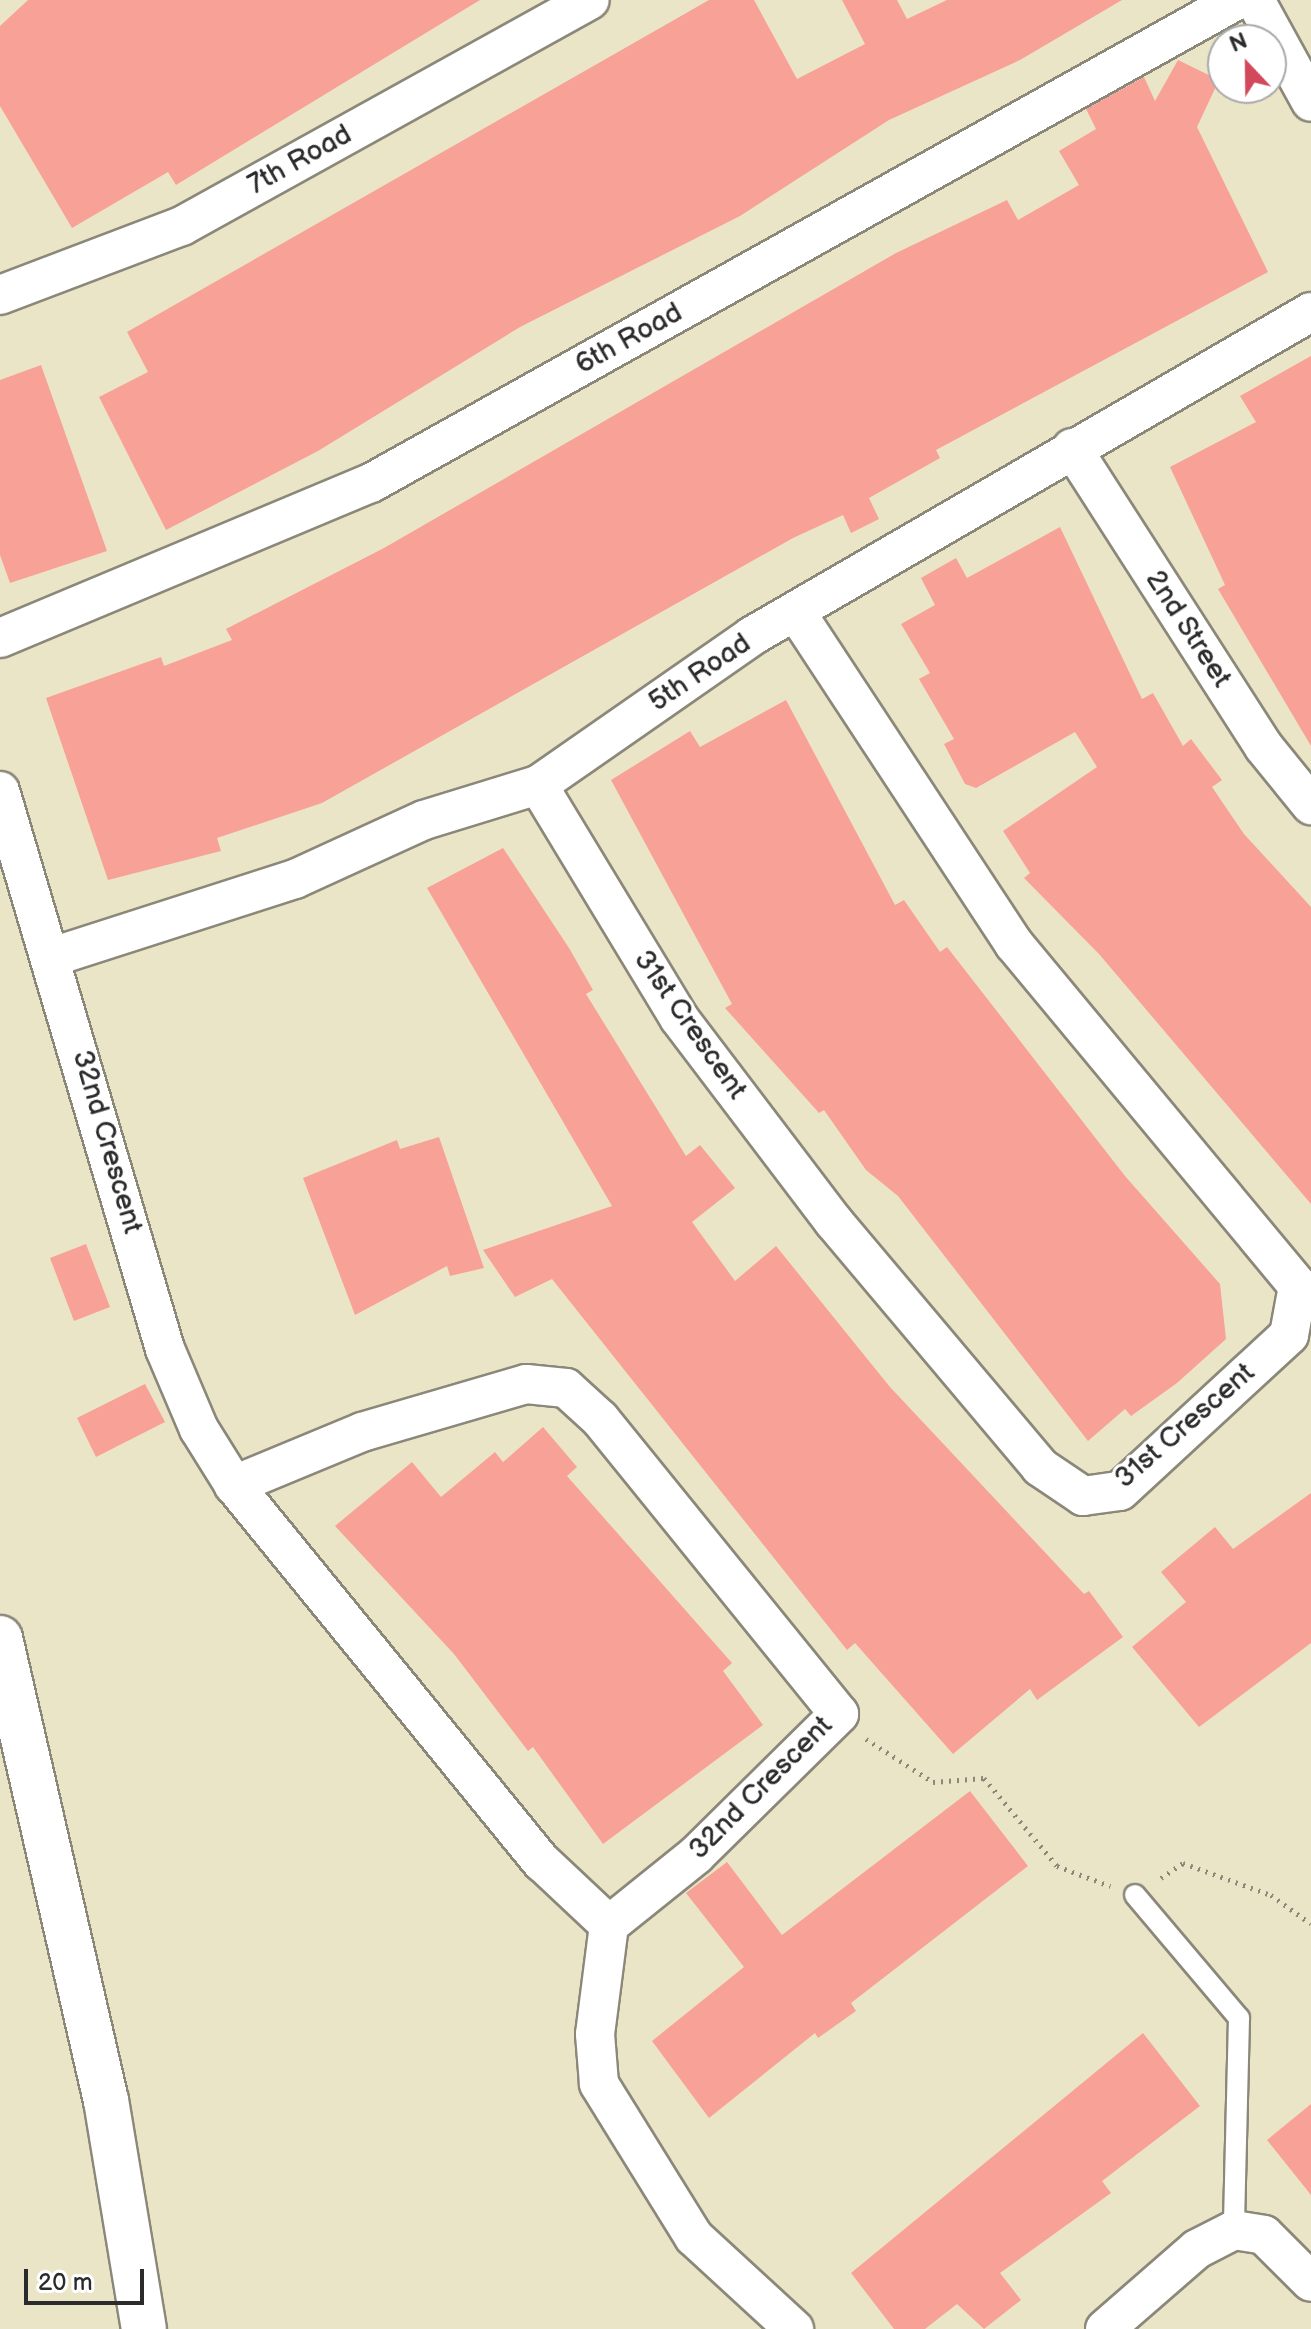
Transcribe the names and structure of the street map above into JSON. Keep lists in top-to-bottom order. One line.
{"streets":{"street":["7th Road","6th Road","2nd Street","5th Road","31st Crescent","32nd Crescent"]},"crossings":[["2nd Street","5th Road"],["5th Road","31st Crescent"],["5th Road","32nd Crescent"]],"scale_bar":"20 m","north":"top"}
